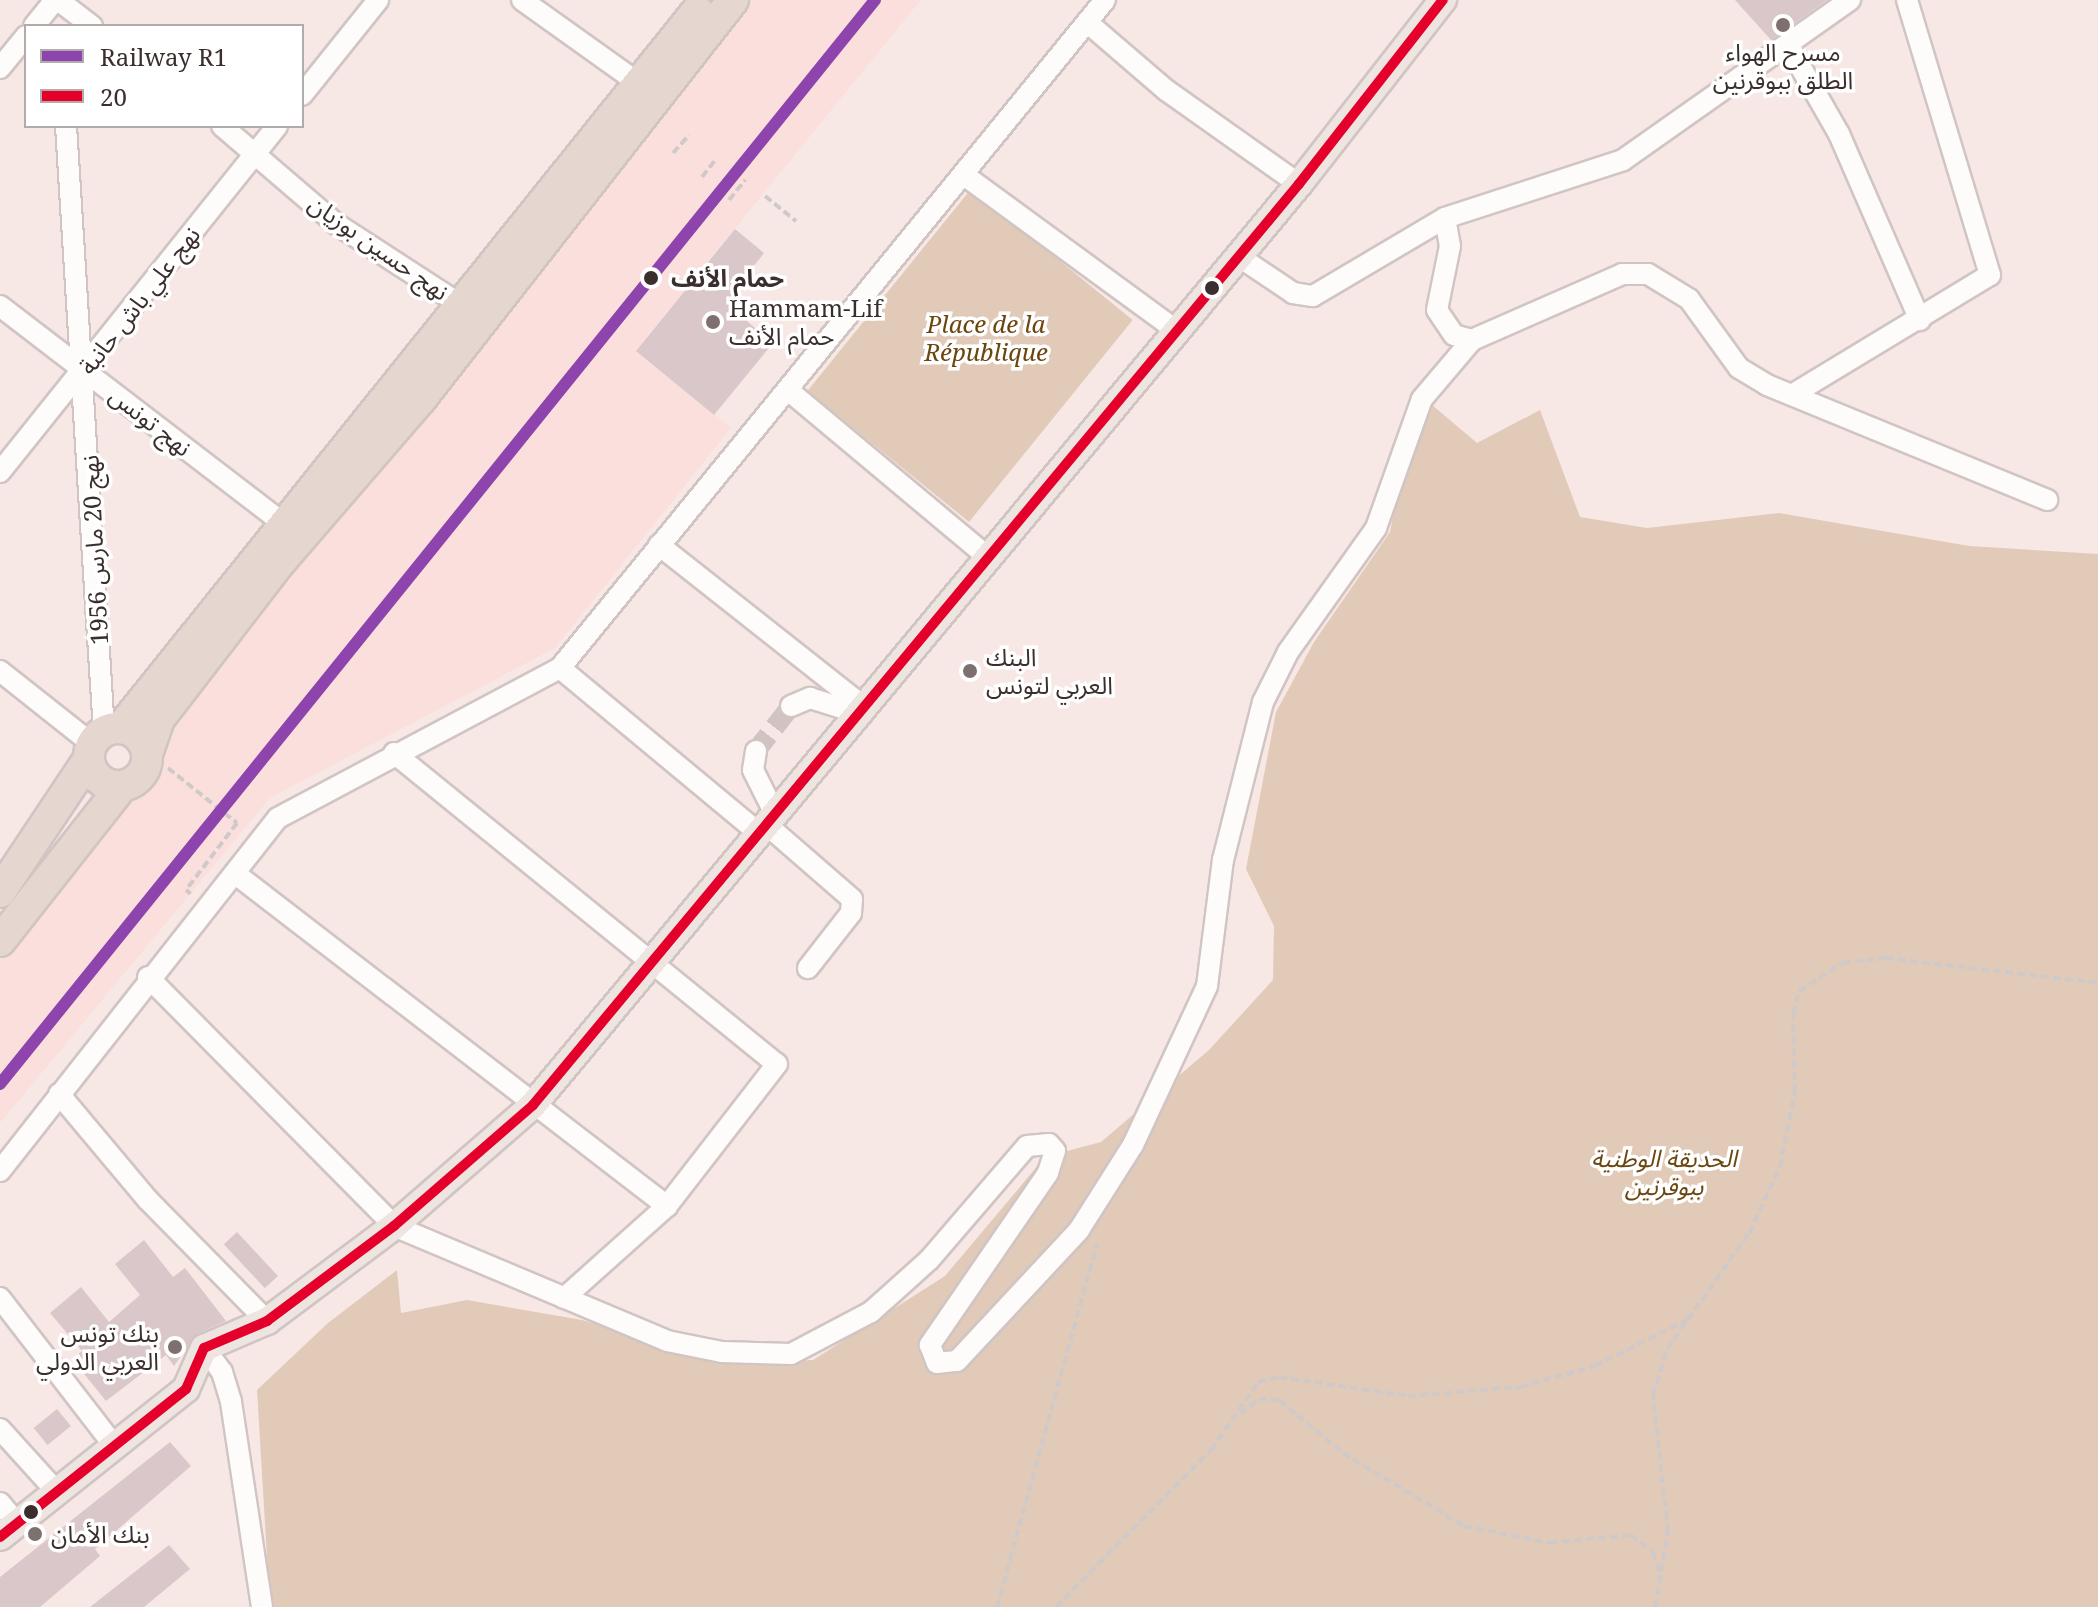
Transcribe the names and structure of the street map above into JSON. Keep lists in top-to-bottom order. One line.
{"streets":{"street":["نهج حسين بوزيان","نهج علي باش حانبة","نهج تونس","نهج 20 مارس 1956"]},"crossings":[["نهج حسين بوزيان","نهج علي باش حانبة"],["نهج علي باش حانبة","نهج تونس"],["نهج علي باش حانبة","نهج 20 مارس 1956"],["نهج تونس","نهج 20 مارس 1956"]],"parks":["Place de la République","الحديقة الوطنية ببوقرنين"],"places":["مسرح الهواء الطلق ببوقرنين","حمام الأنف","Hammam-Lif حمام الأنف","البنك العربي لتونس","بنك تونس العربي الدولي","بنك الأمان"],"lines":["rail line R1","transit line 20"],"legend":["Railway R1","20"]}
